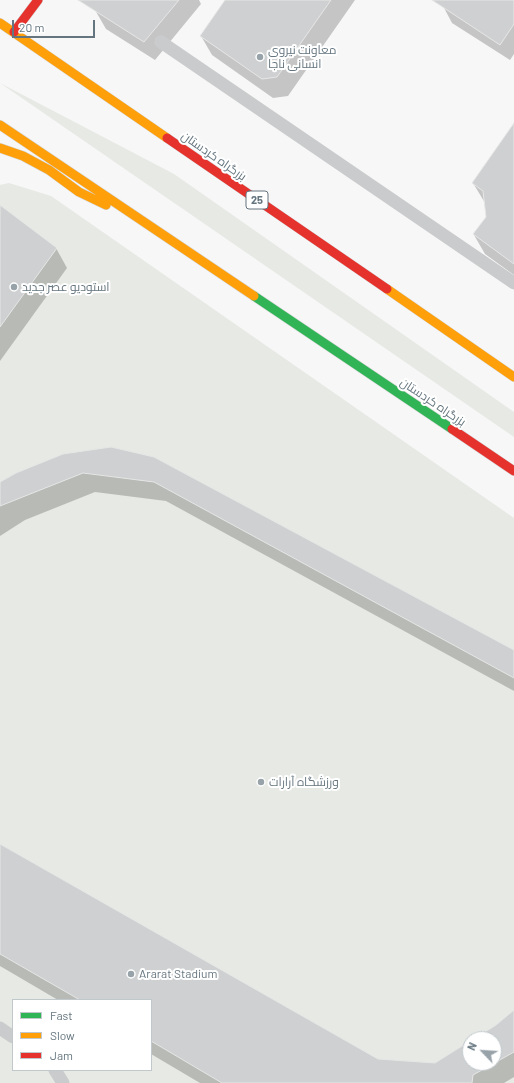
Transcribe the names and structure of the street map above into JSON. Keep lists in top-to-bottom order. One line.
{"streets":{"main road":["بزرگراه کردستان","25"]},"places":["معاونت نیروی انسانی ناجا","استودیو عصر جدید","ورزشگاه آرارات","Ararat Stadium"],"legend":["Fast","Slow","Jam"],"scale_bar":"20 m","north":"top left"}
